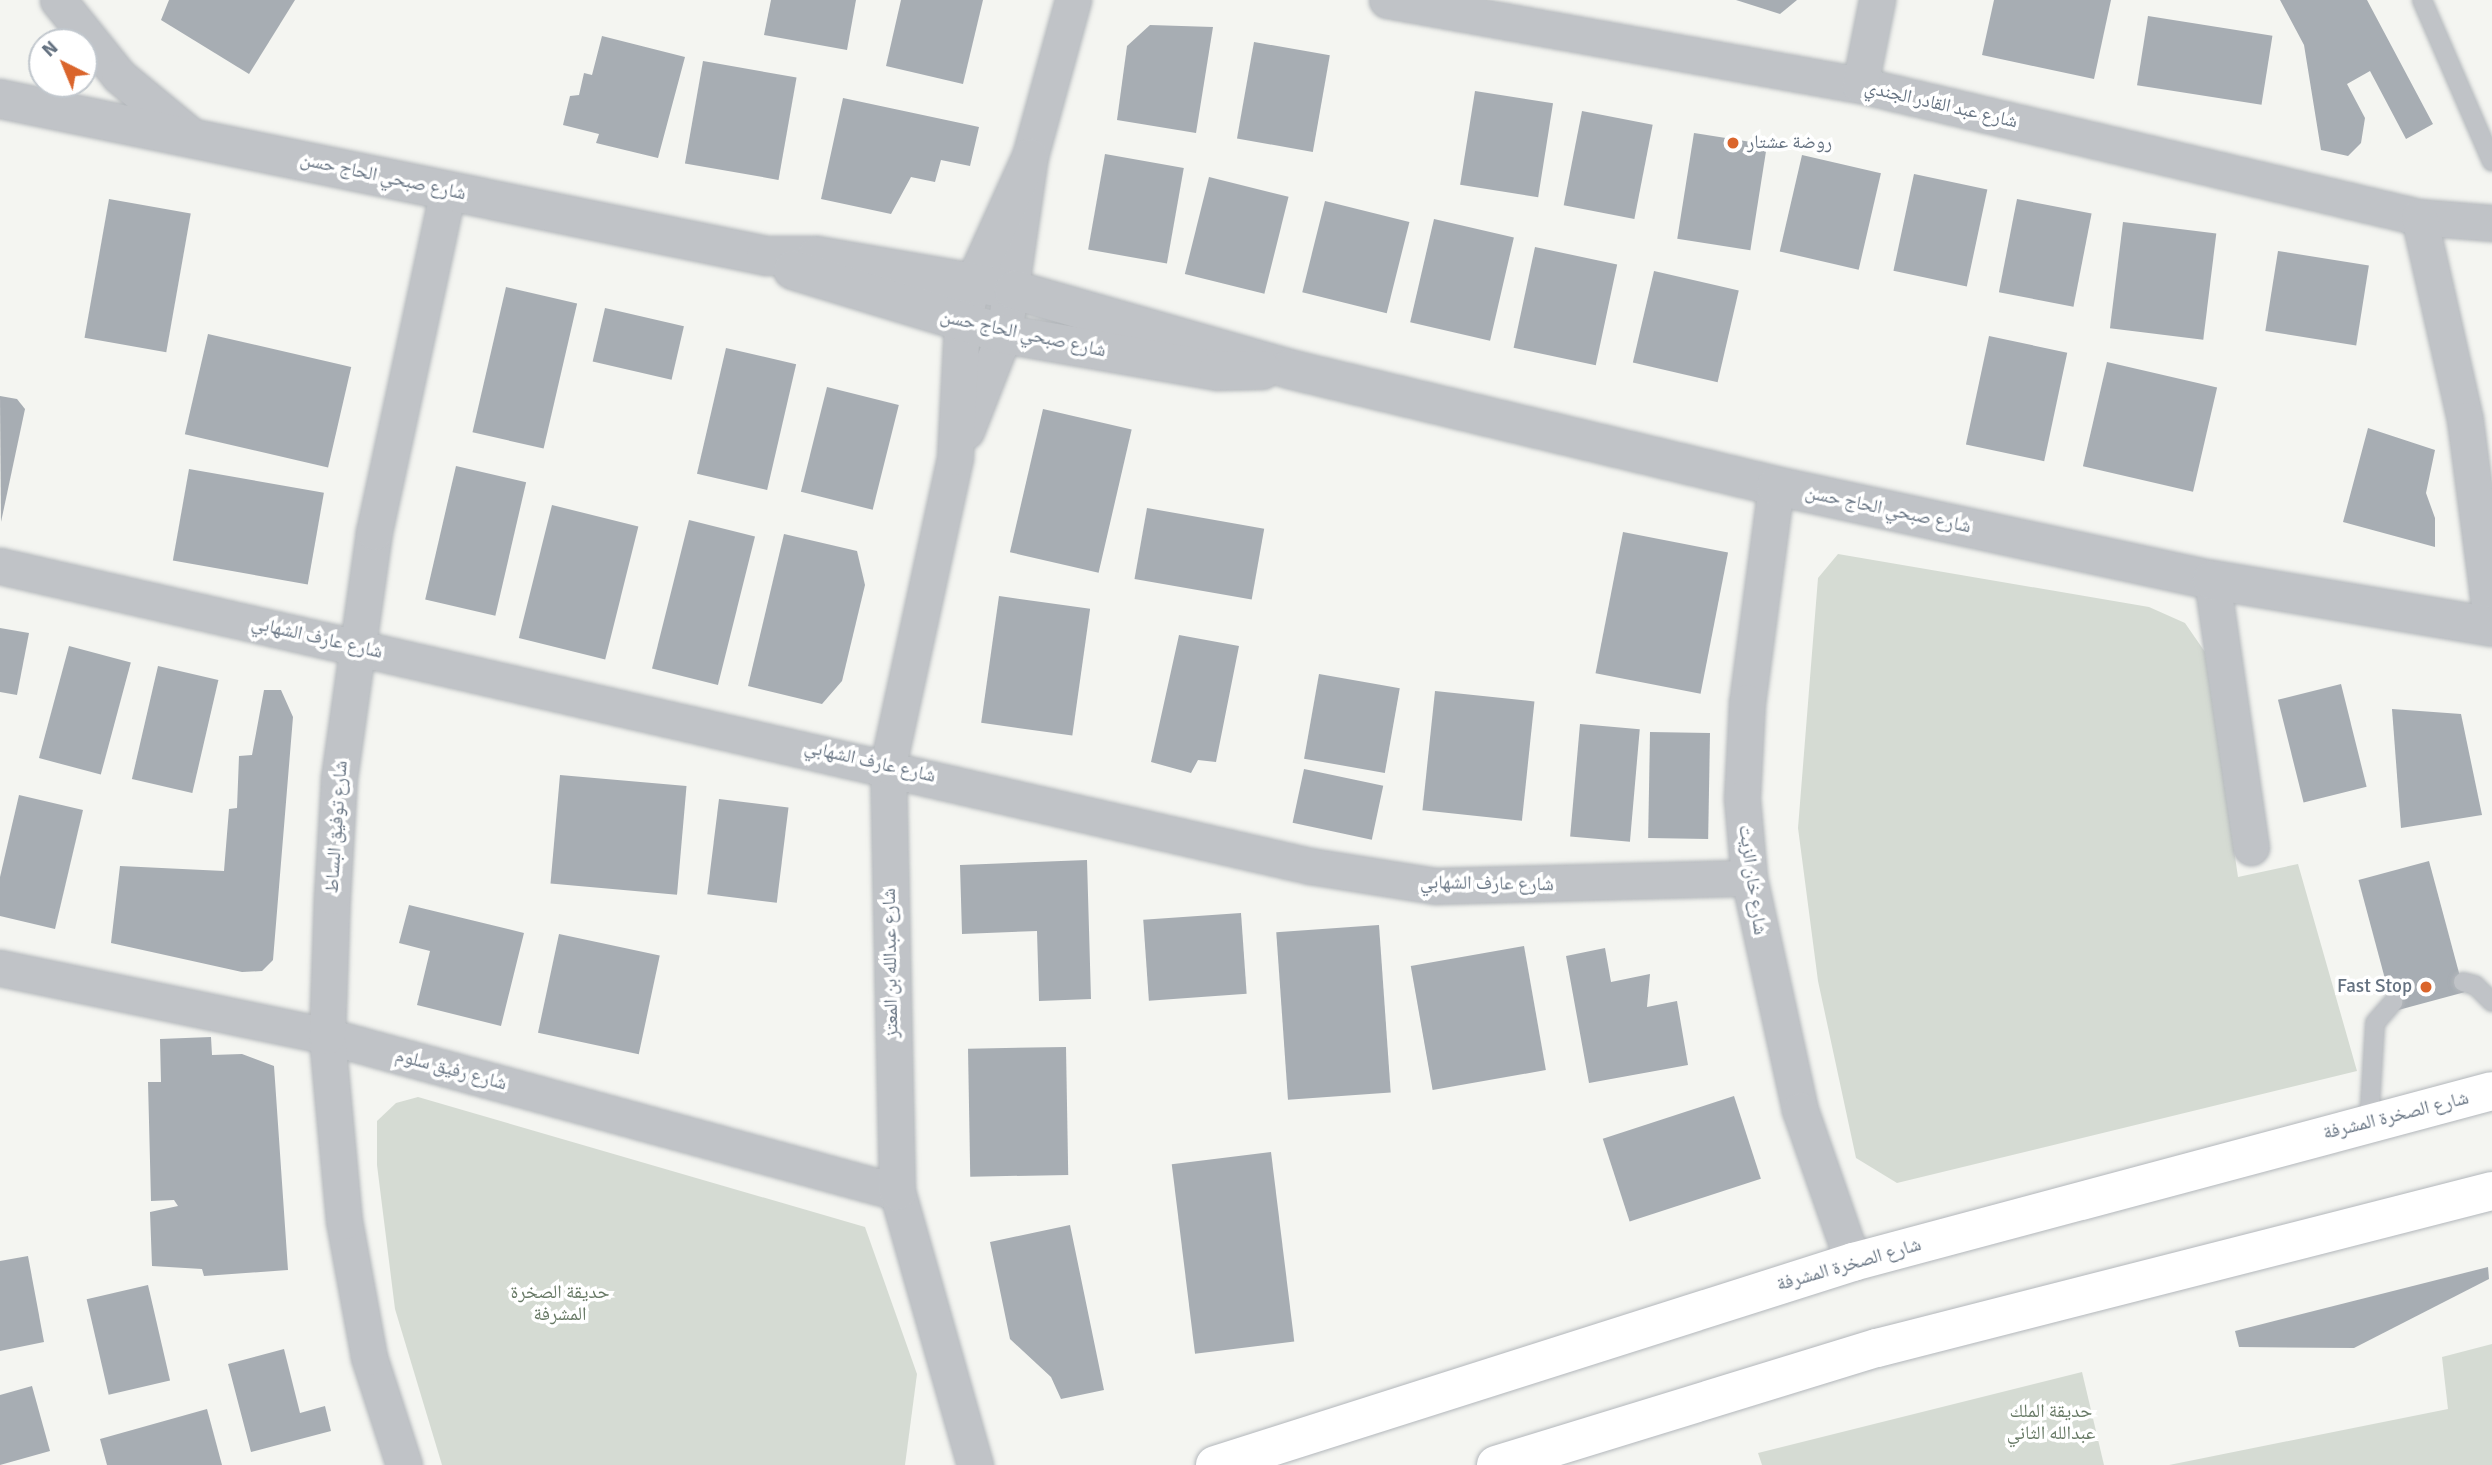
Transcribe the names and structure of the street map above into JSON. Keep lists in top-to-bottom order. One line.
{"streets":{"main road":["شارع الصخرة المشرفة"],"street":["شارع عبد القادر الجندي","شارع صبحي الحاج حسن","شارع عارف الشهابي","شارع توفيق البساط","شارع خان الزيت","شارع عبدالله بن المعتز","شارع رفيق سلوم"]},"crossings":[["شارع صبحي الحاج حسن","شارع توفيق البساط"],["شارع صبحي الحاج حسن","شارع خان الزيت"],["شارع صبحي الحاج حسن","شارع عبدالله بن المعتز"],["شارع عارف الشهابي","شارع توفيق البساط"],["شارع عارف الشهابي","شارع خان الزيت"],["شارع عارف الشهابي","شارع عبدالله بن المعتز"],["شارع توفيق البساط","شارع رفيق سلوم"],["شارع خان الزيت","شارع الصخرة المشرفة"],["شارع عبدالله بن المعتز","شارع رفيق سلوم"]],"parks":["حديقة الصخرة المشرفة","حديقة الملك عبدالله الثاني"],"places":["روضة عشتار","Fast Stop"],"north":"top left"}
